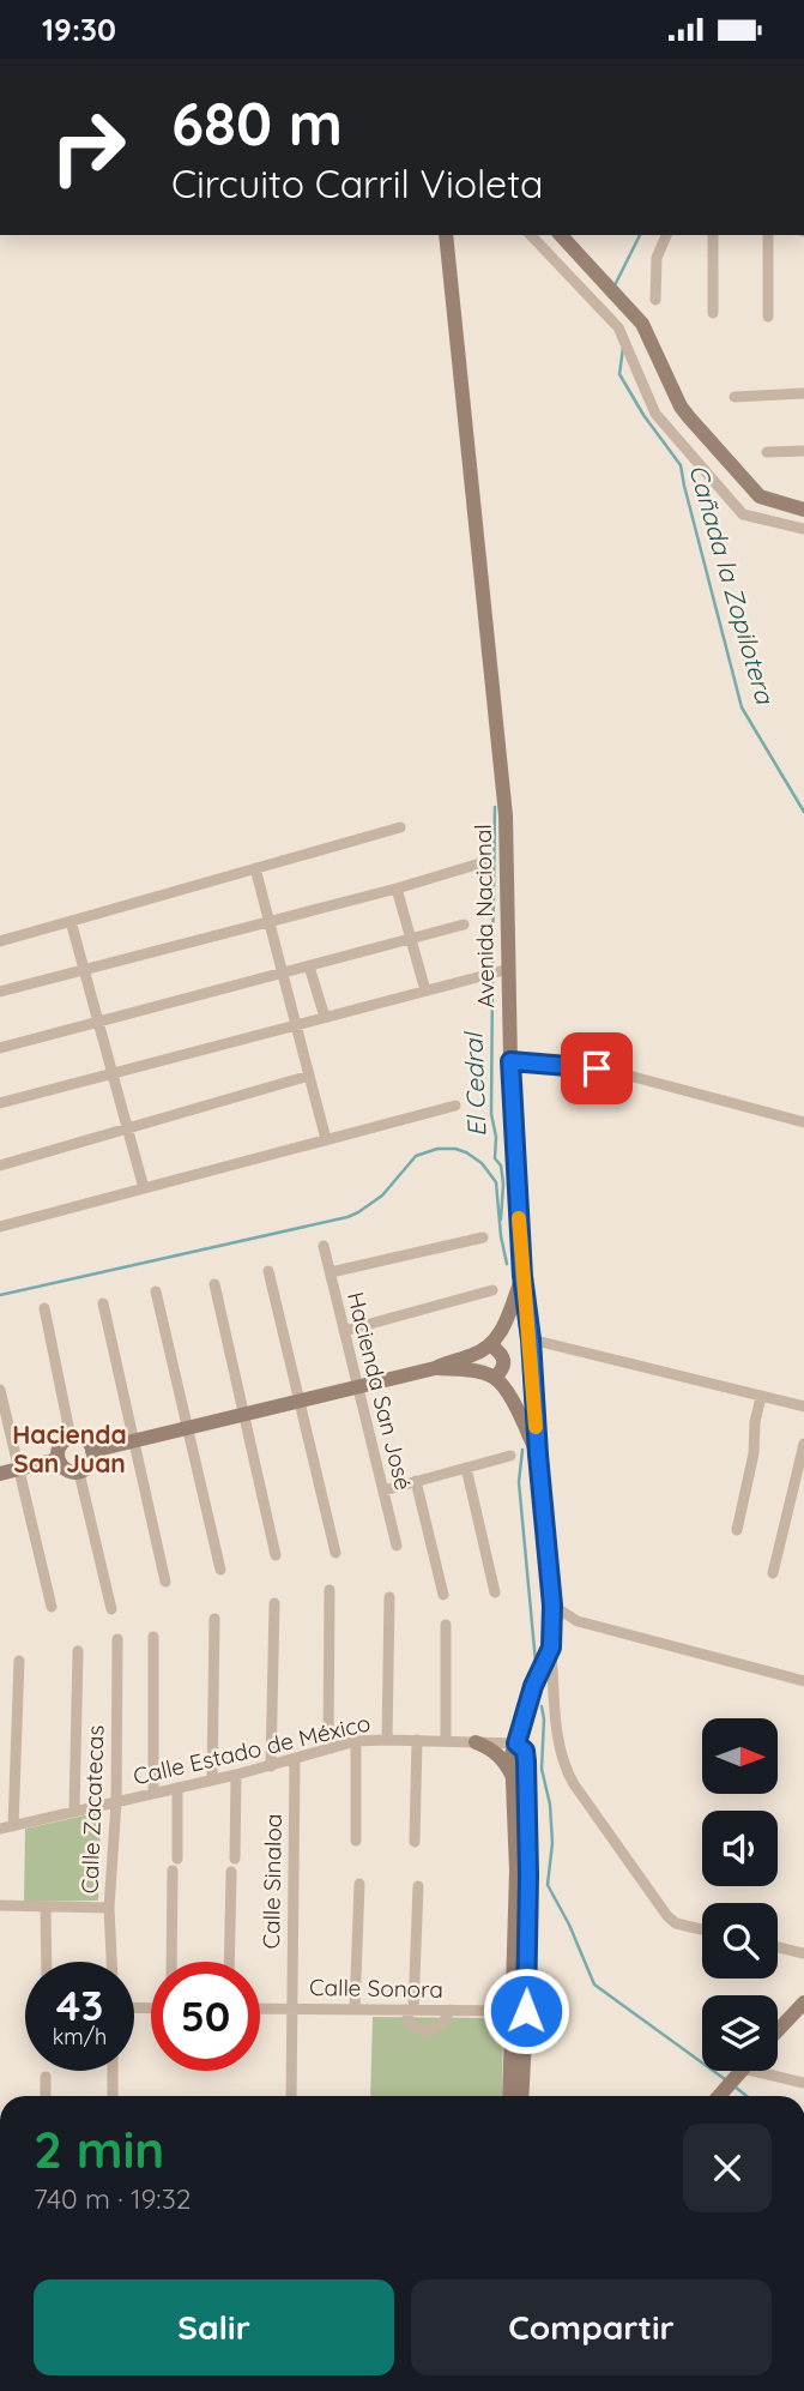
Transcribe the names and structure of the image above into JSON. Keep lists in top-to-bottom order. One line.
{"streets":{"main road":["Avenida Nacional"],"street":["Hacienda San José","Calle Estado de México","Calle Zacatecas","Calle Sinaloa","Calle Sonora"]},"crossings":[["Avenida Nacional","Calle Estado de México"],["Avenida Nacional","Calle Sonora"],["Calle Estado de México","Calle Zacatecas"],["Calle Estado de México","Calle Sinaloa"],["Calle Sinaloa","Calle Sonora"]],"districts":["Hacienda San Juan"],"water":["Cañada la Zopilotera","El Cedral"],"north":"right","page":{"status":"19:30","turn":["680 m","Circuito Carril Violeta"],"speed":"43 km/h","limit":"50","heading":["2 min","740 m · 19:32"],"buttons":["Salir","Compartir"]}}
